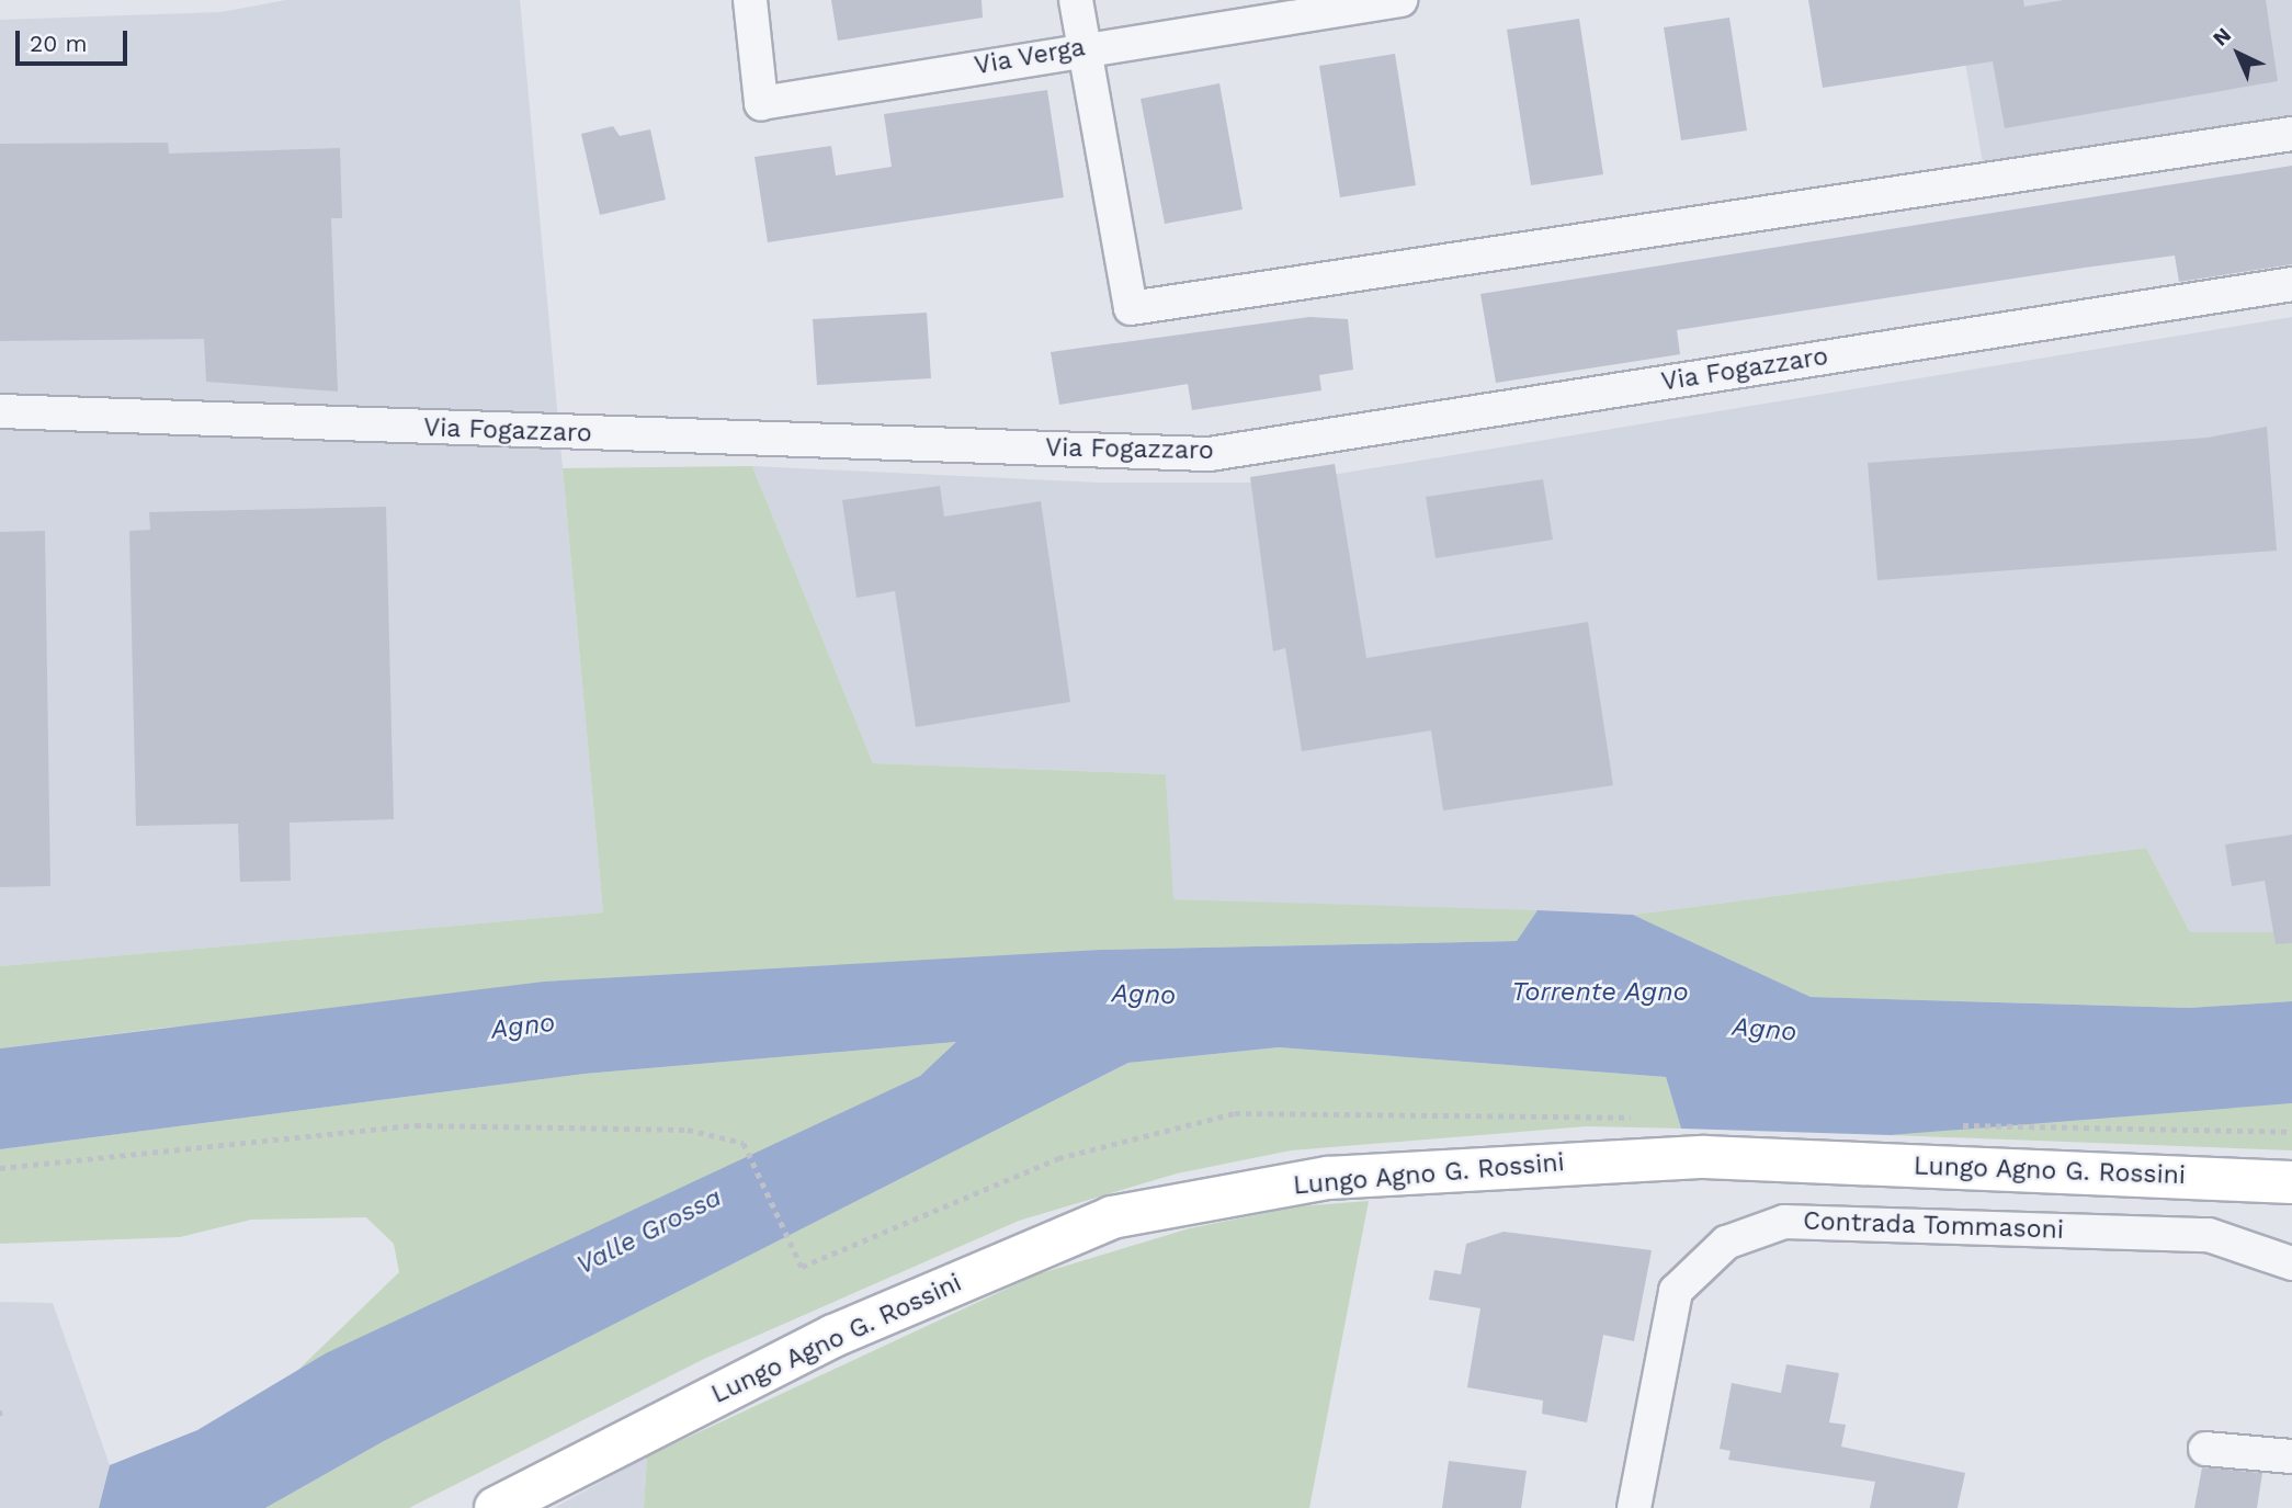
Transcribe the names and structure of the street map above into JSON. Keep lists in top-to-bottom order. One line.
{"streets":{"main road":["Lungo Agno G. Rossini"],"street":["Via Verga","Via Fogazzaro","Contrada Tommasoni"]},"water":["Torrente Agno","Agno","Valle Grossa"],"scale_bar":"20 m","north":"top left"}
